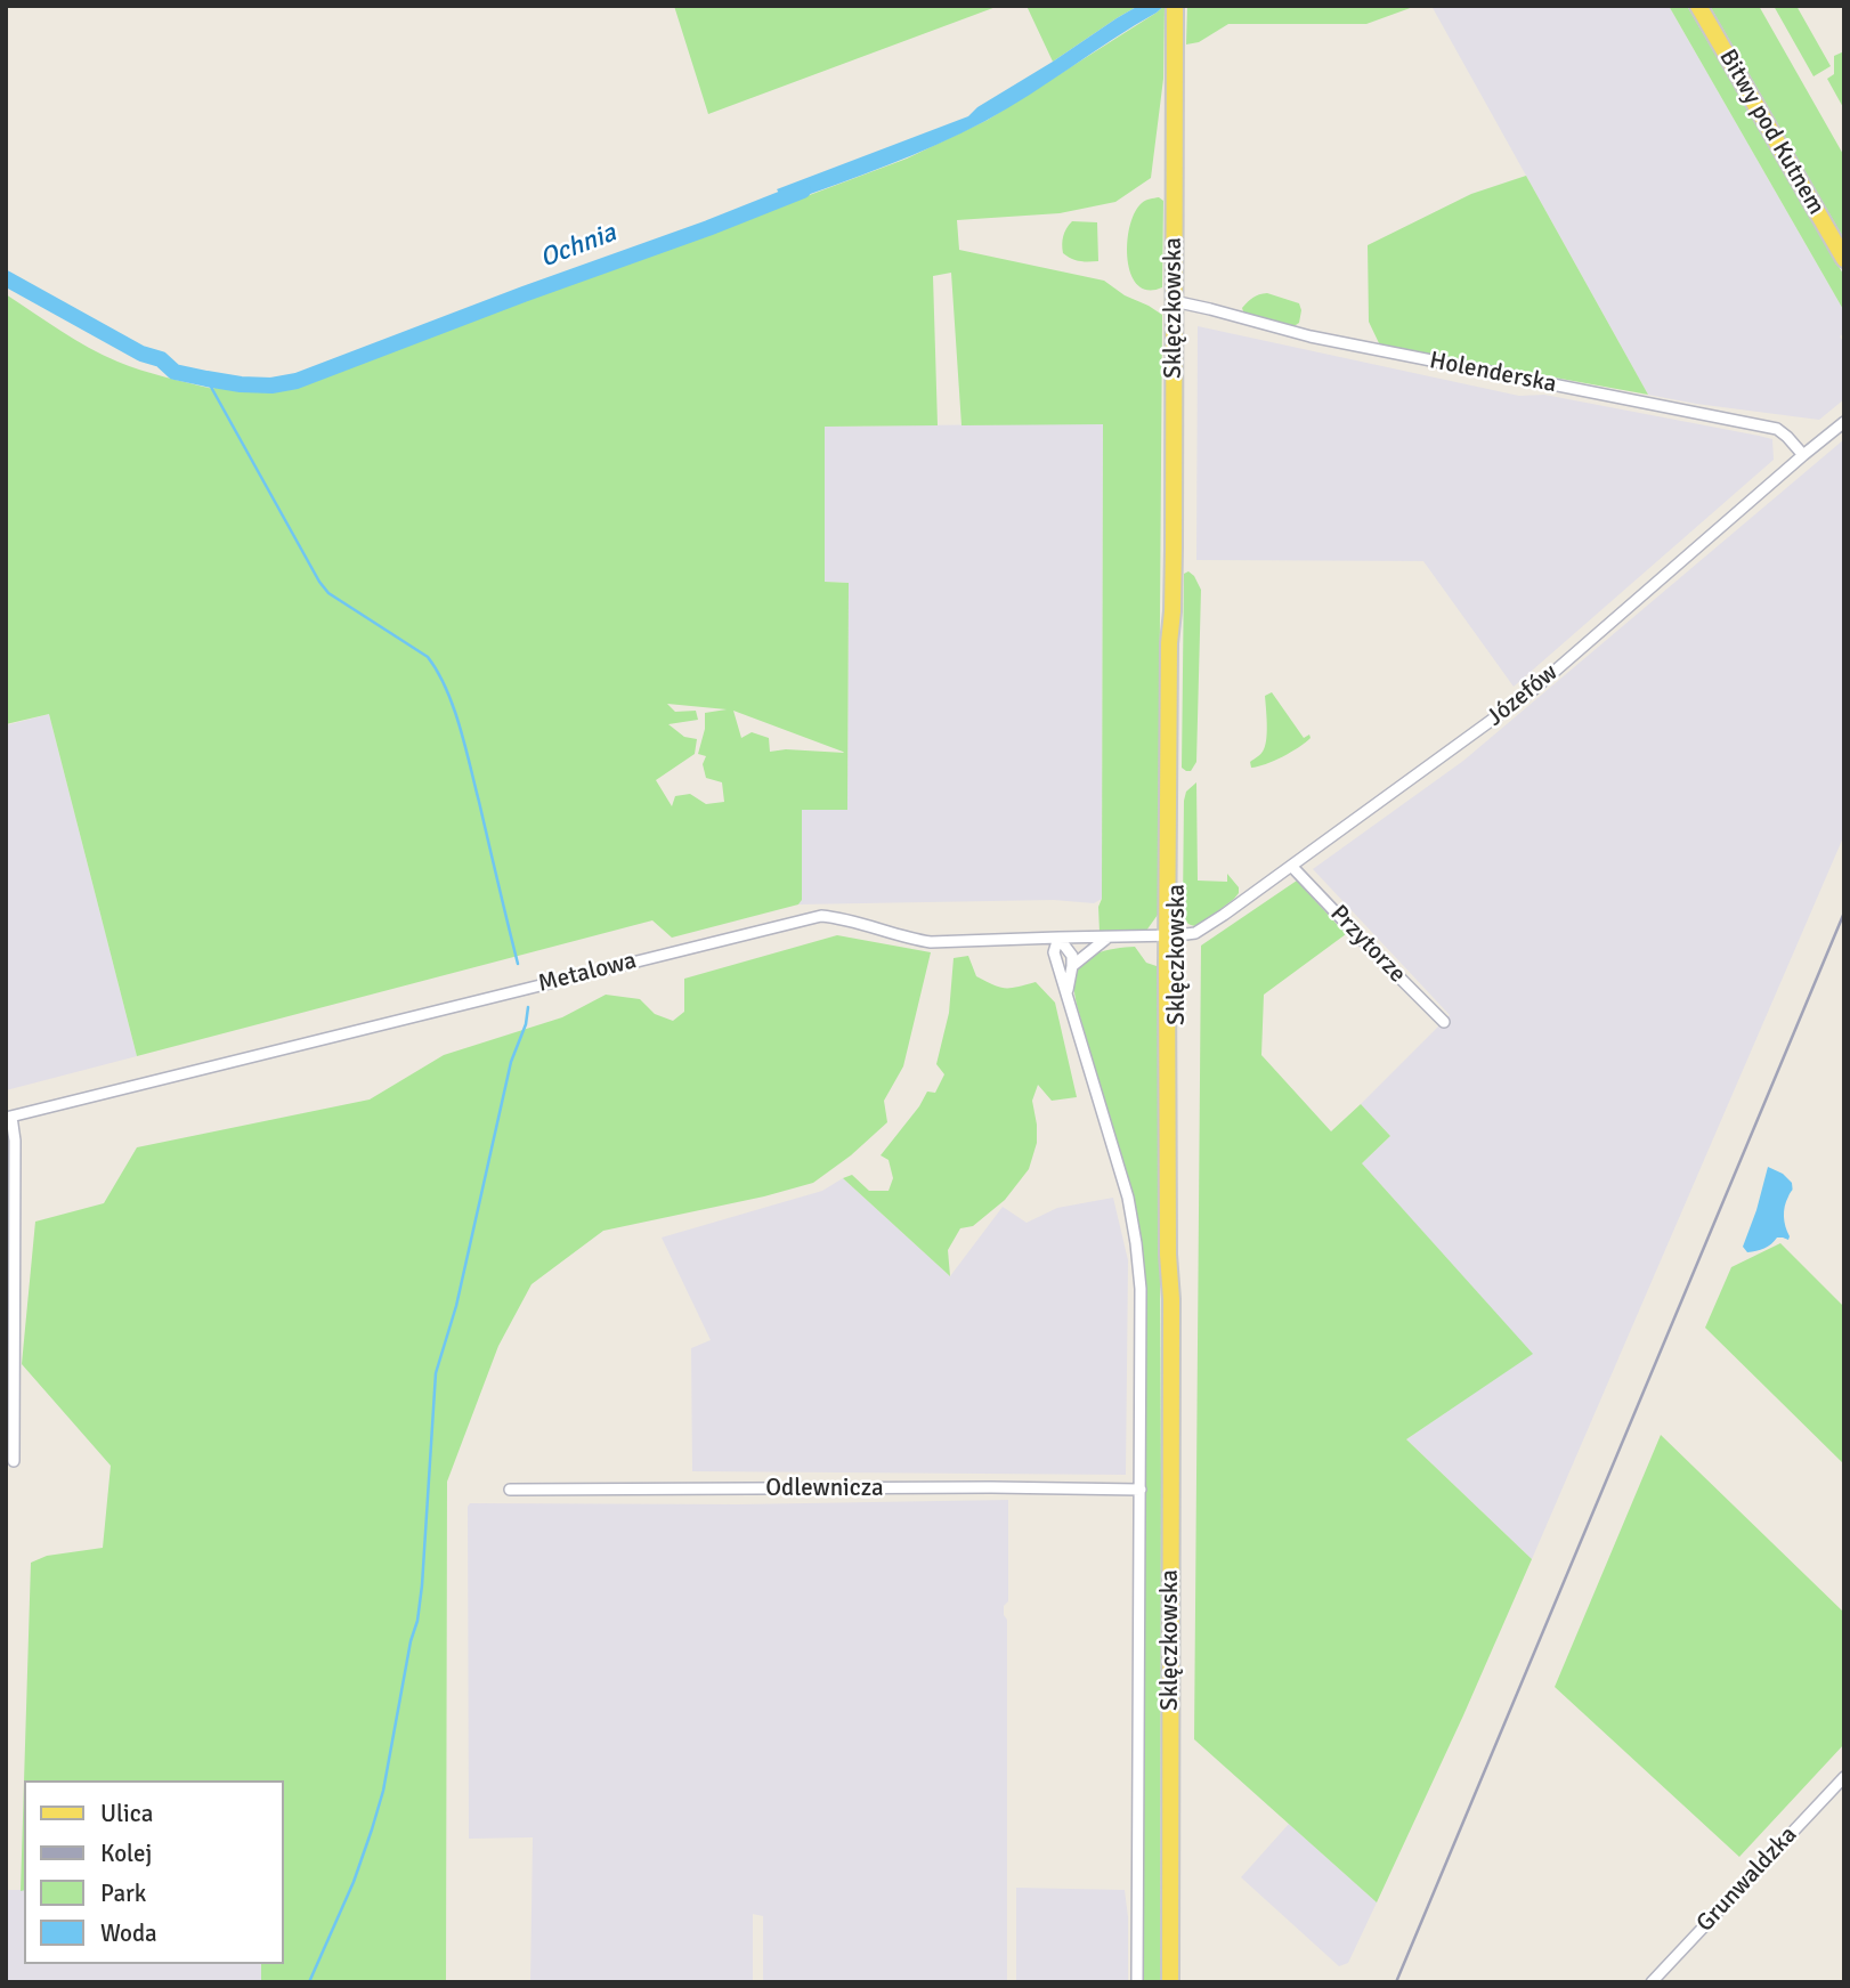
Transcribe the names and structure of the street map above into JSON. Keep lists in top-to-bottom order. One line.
{"streets":{"main road":["Bitwy pod Kutnem","Sklęczkowska"],"street":["Holenderska","Józefów","Przytorze","Metalowa","Odlewnicza","Grunwaldzka"]},"crossings":[["Sklęczkowska","Holenderska"],["Sklęczkowska","Józefów"],["Sklęczkowska","Metalowa"],["Holenderska","Józefów"],["Józefów","Przytorze"],["Józefów","Metalowa"]],"water":["Ochnia"],"legend":["Ulica","Kolej","Park","Woda"]}
